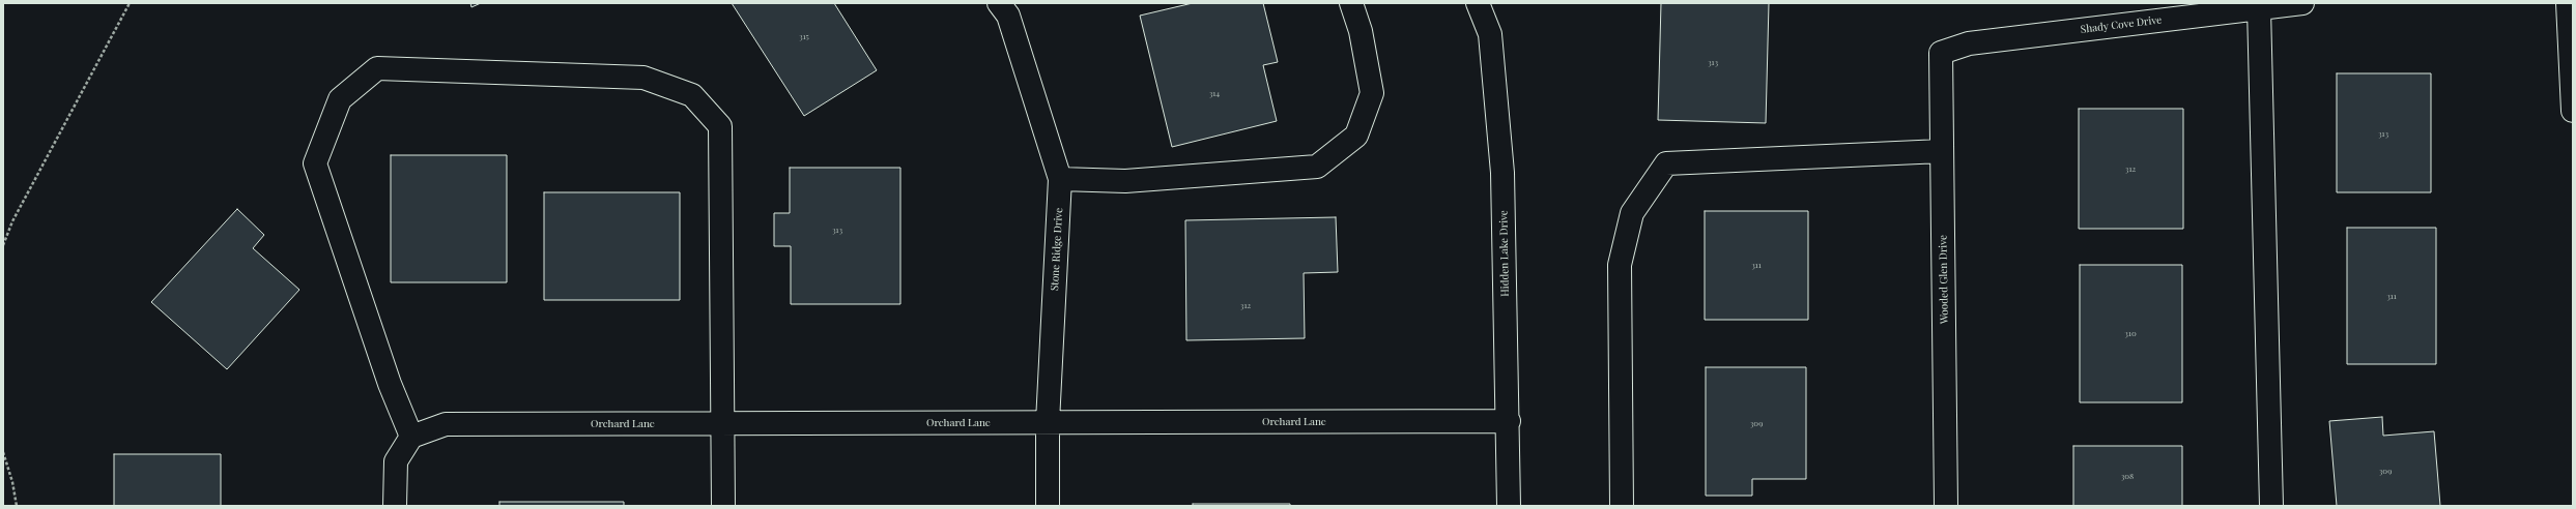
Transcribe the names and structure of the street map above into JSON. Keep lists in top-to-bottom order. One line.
{"streets":{"street":["Shady Cove Drive","Stone Ridge Drive","Hidden Lake Drive","Wooded Glen Drive","Orchard Lane"]},"crossings":[["Shady Cove Drive","Wooded Glen Drive"],["Stone Ridge Drive","Orchard Lane"],["Hidden Lake Drive","Orchard Lane"]],"house_numbers":["315","313","314","313","312","313","311","311","312","310","309","309","308"]}
